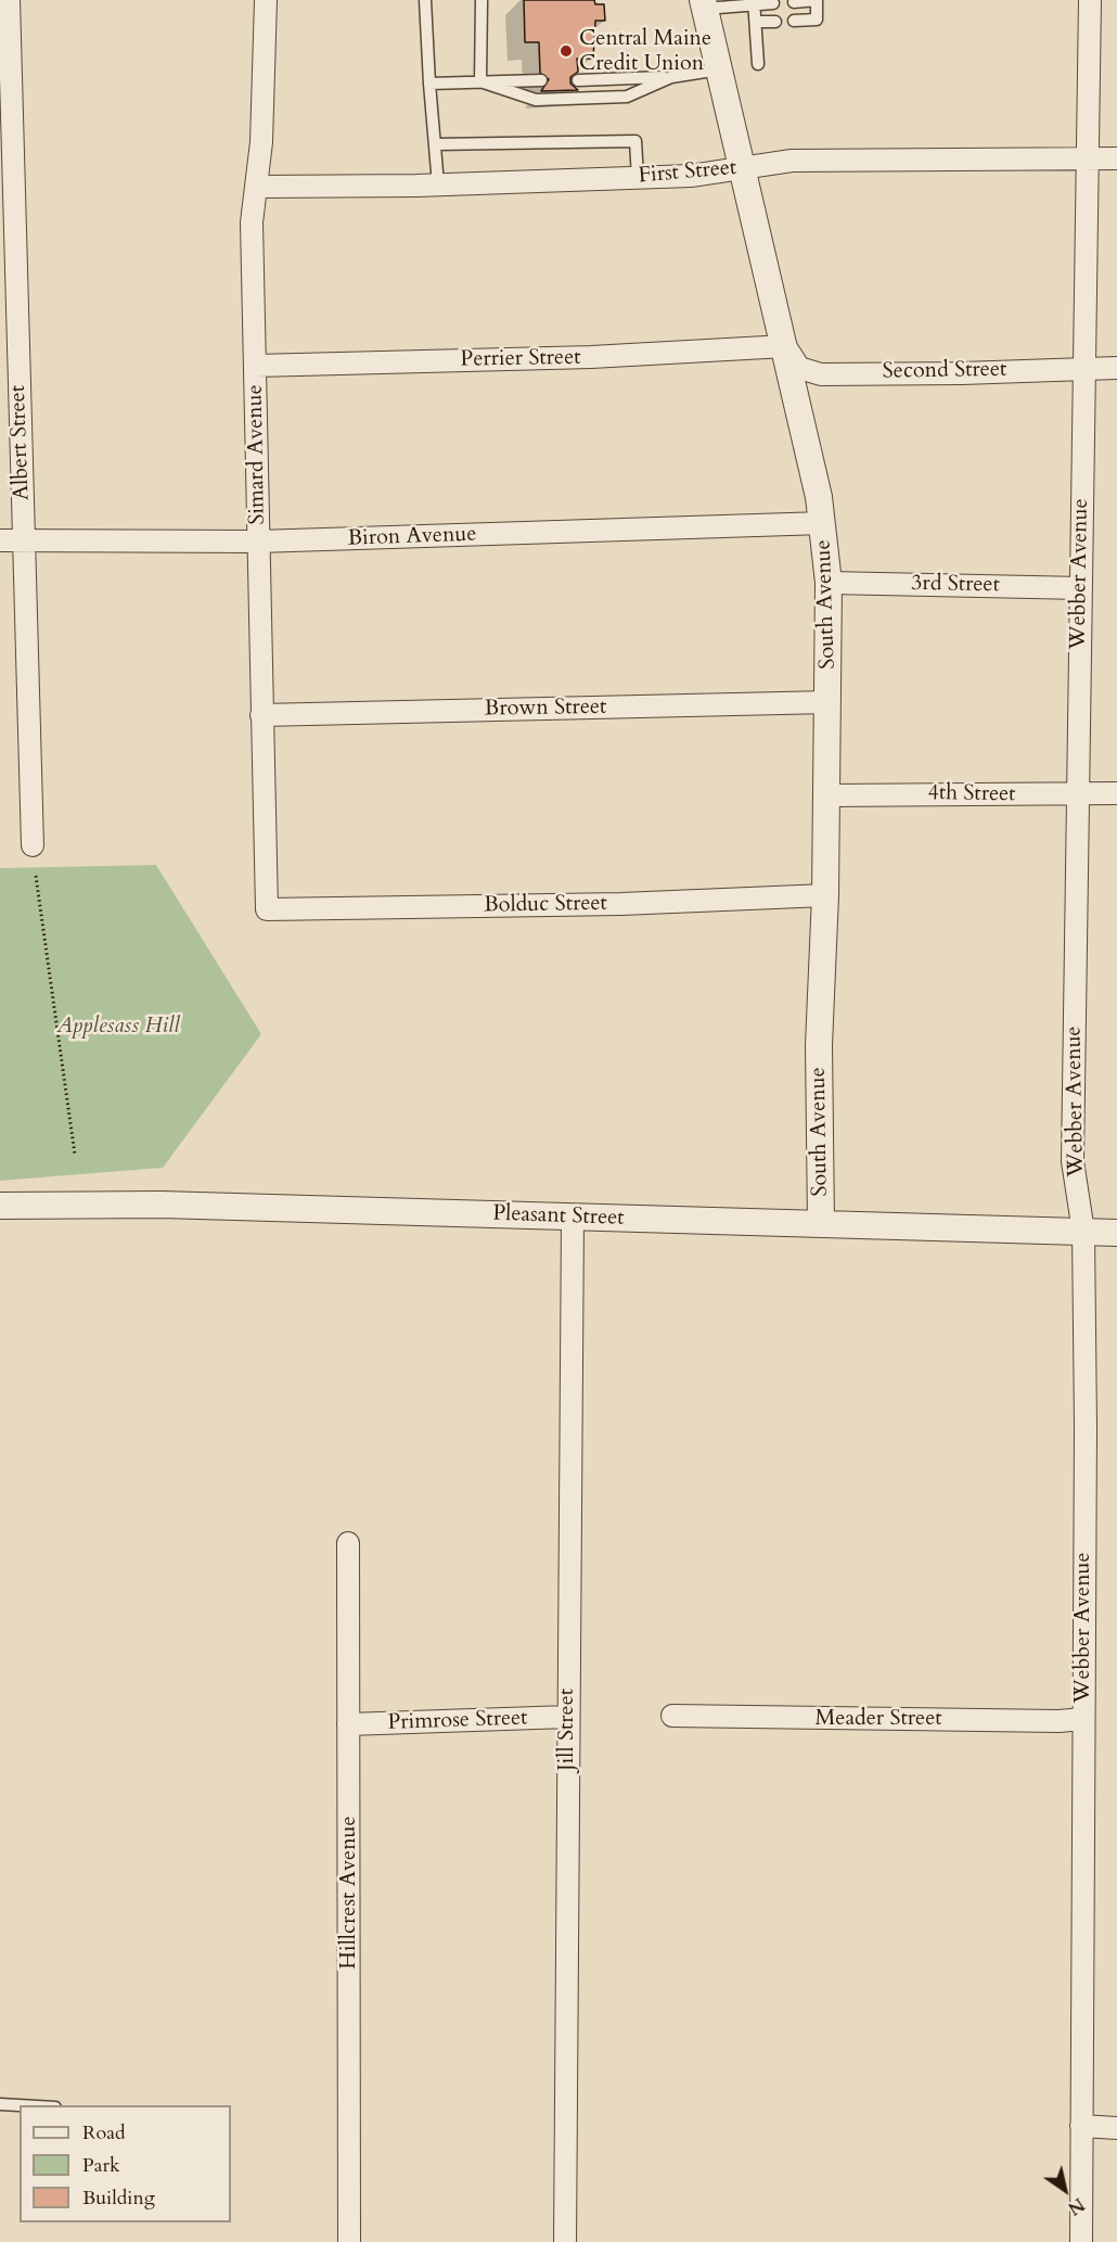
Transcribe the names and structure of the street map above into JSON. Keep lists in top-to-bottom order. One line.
{"streets":{"street":["First Street","Perrier Street","Second Street","Albert Street","Simard Avenue","Biron Avenue","Webber Avenue","3rd Street","South Avenue","Brown Street","4th Street","Bolduc Street","Pleasant Street","Meader Street","Primrose Street","Jill Street","Hillcrest Avenue"]},"crossings":[["First Street","Simard Avenue"],["First Street","Webber Avenue"],["First Street","South Avenue"],["Perrier Street","Second Street"],["Perrier Street","Simard Avenue"],["Perrier Street","South Avenue"],["Second Street","Webber Avenue"],["Second Street","South Avenue"],["Albert Street","Biron Avenue"],["Simard Avenue","Biron Avenue"],["Simard Avenue","Brown Street"],["Simard Avenue","Bolduc Street"],["Biron Avenue","South Avenue"],["Webber Avenue","3rd Street"],["Webber Avenue","4th Street"],["Webber Avenue","Pleasant Street"],["Webber Avenue","Meader Street"],["3rd Street","South Avenue"],["South Avenue","Brown Street"],["South Avenue","4th Street"],["South Avenue","Bolduc Street"],["South Avenue","Pleasant Street"],["Pleasant Street","Jill Street"],["Primrose Street","Jill Street"],["Primrose Street","Hillcrest Avenue"]],"parks":["Applesass Hill"],"places":["Central Maine Credit Union"],"legend":["Road","Park","Building"],"north":"bottom right"}
